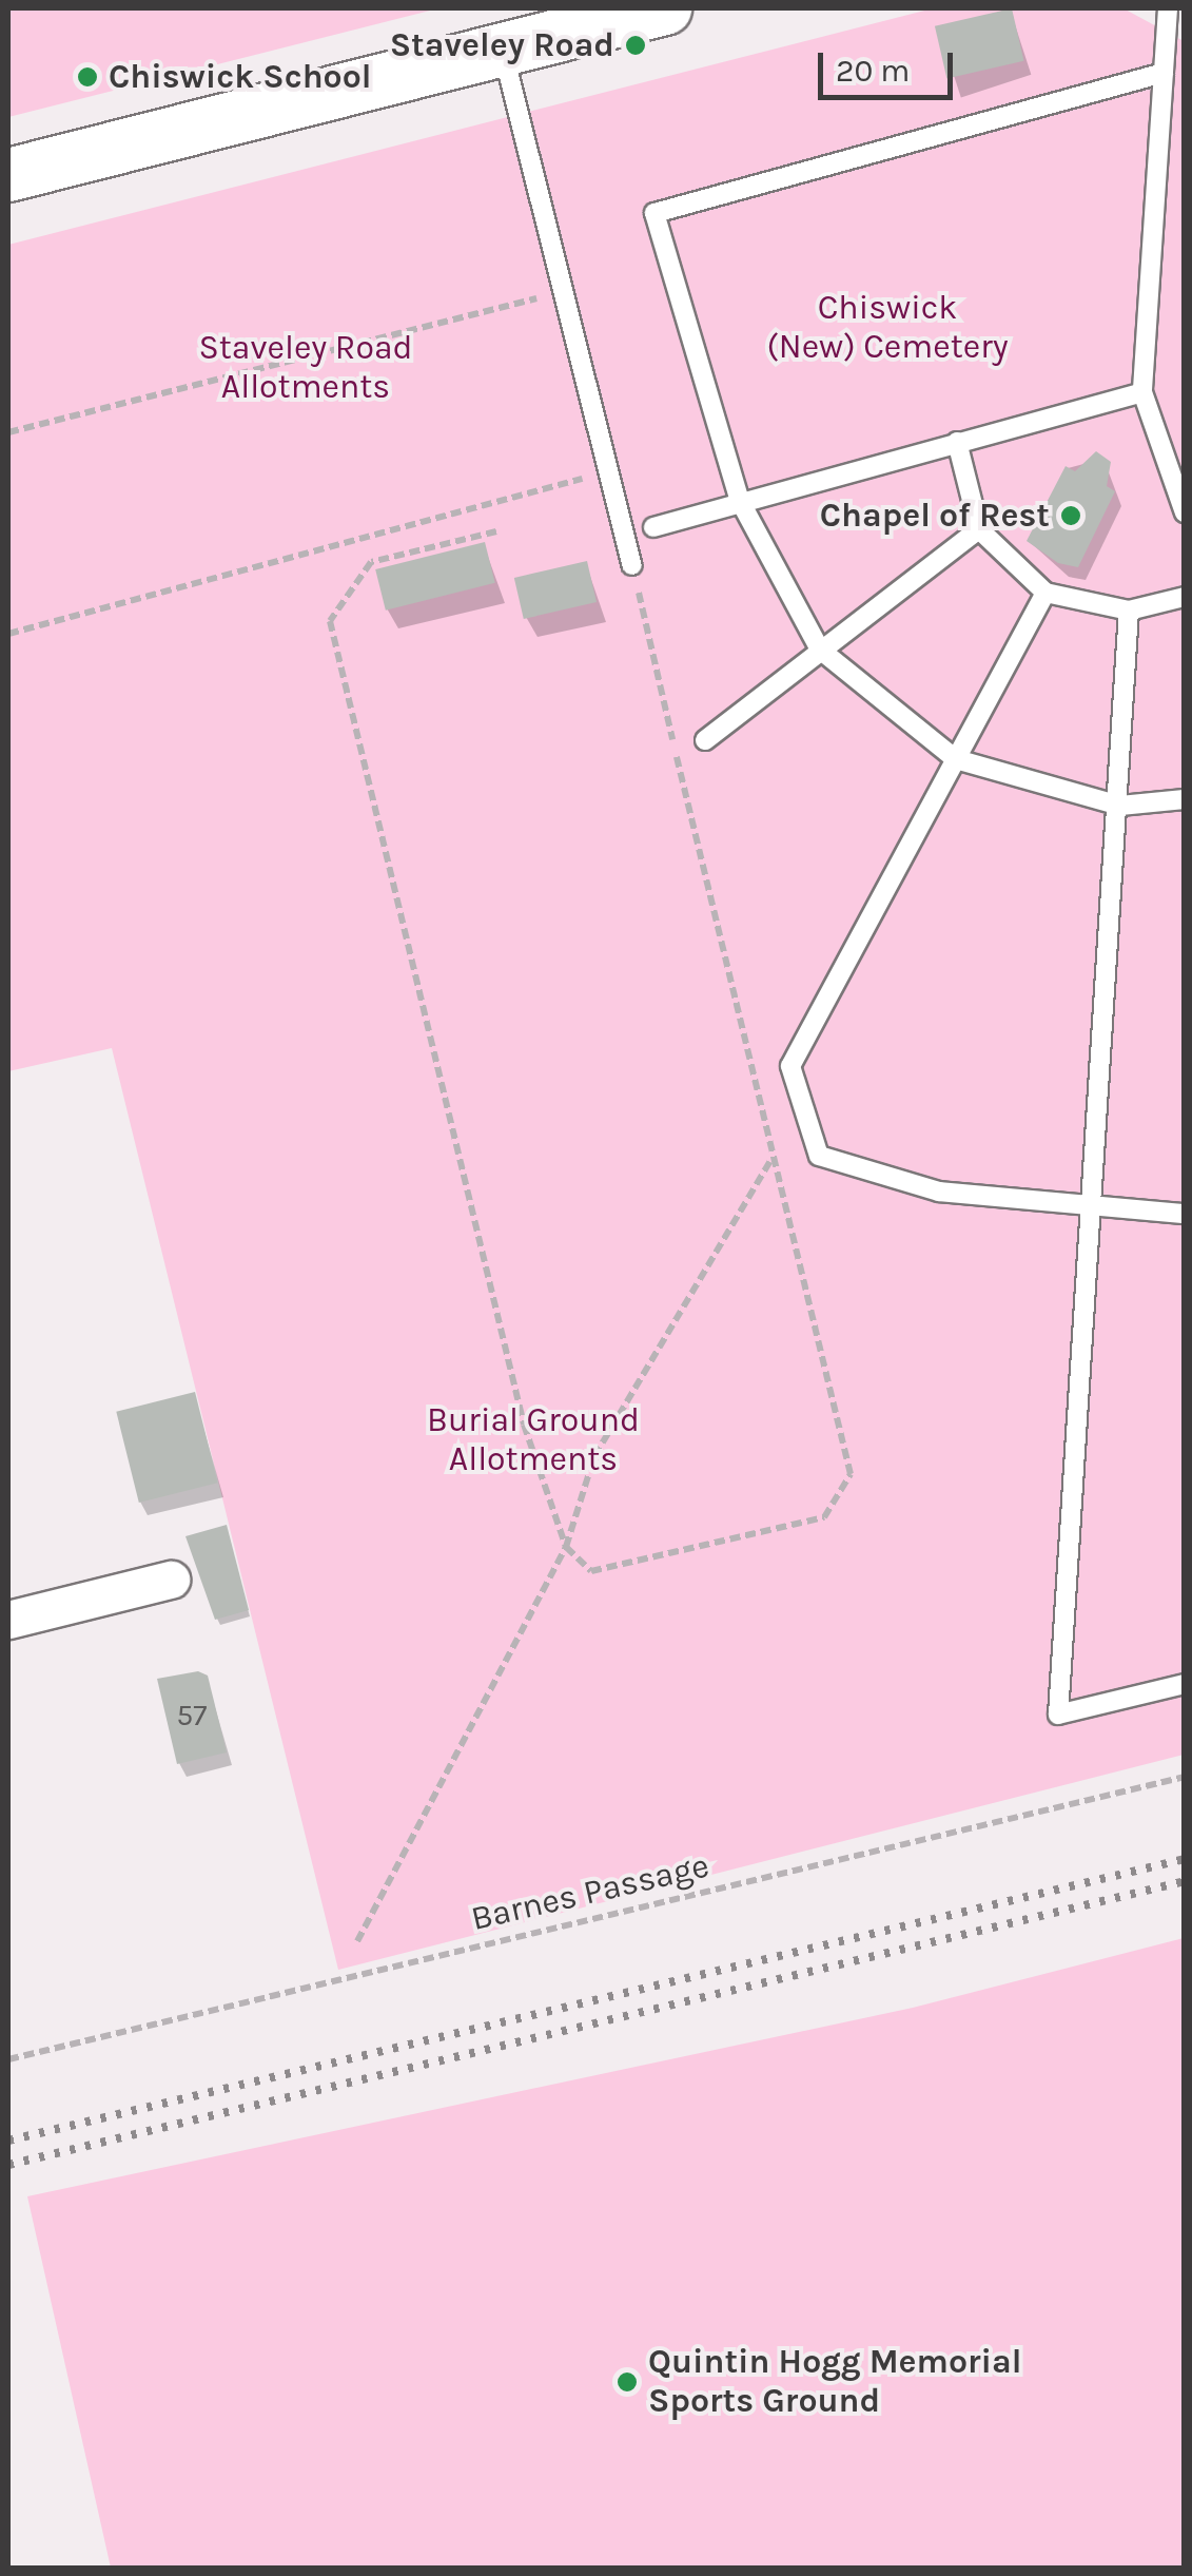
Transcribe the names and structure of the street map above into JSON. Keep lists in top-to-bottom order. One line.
{"streets":{"path":["Barnes Passage"]},"parks":["Chiswick (New) Cemetery","Staveley Road Allotments","Burial Ground Allotments"],"places":["Staveley Road","Chiswick School","Chapel of Rest","Quintin Hogg Memorial Sports Ground"],"house_numbers":["57"],"scale_bar":"20 m"}
